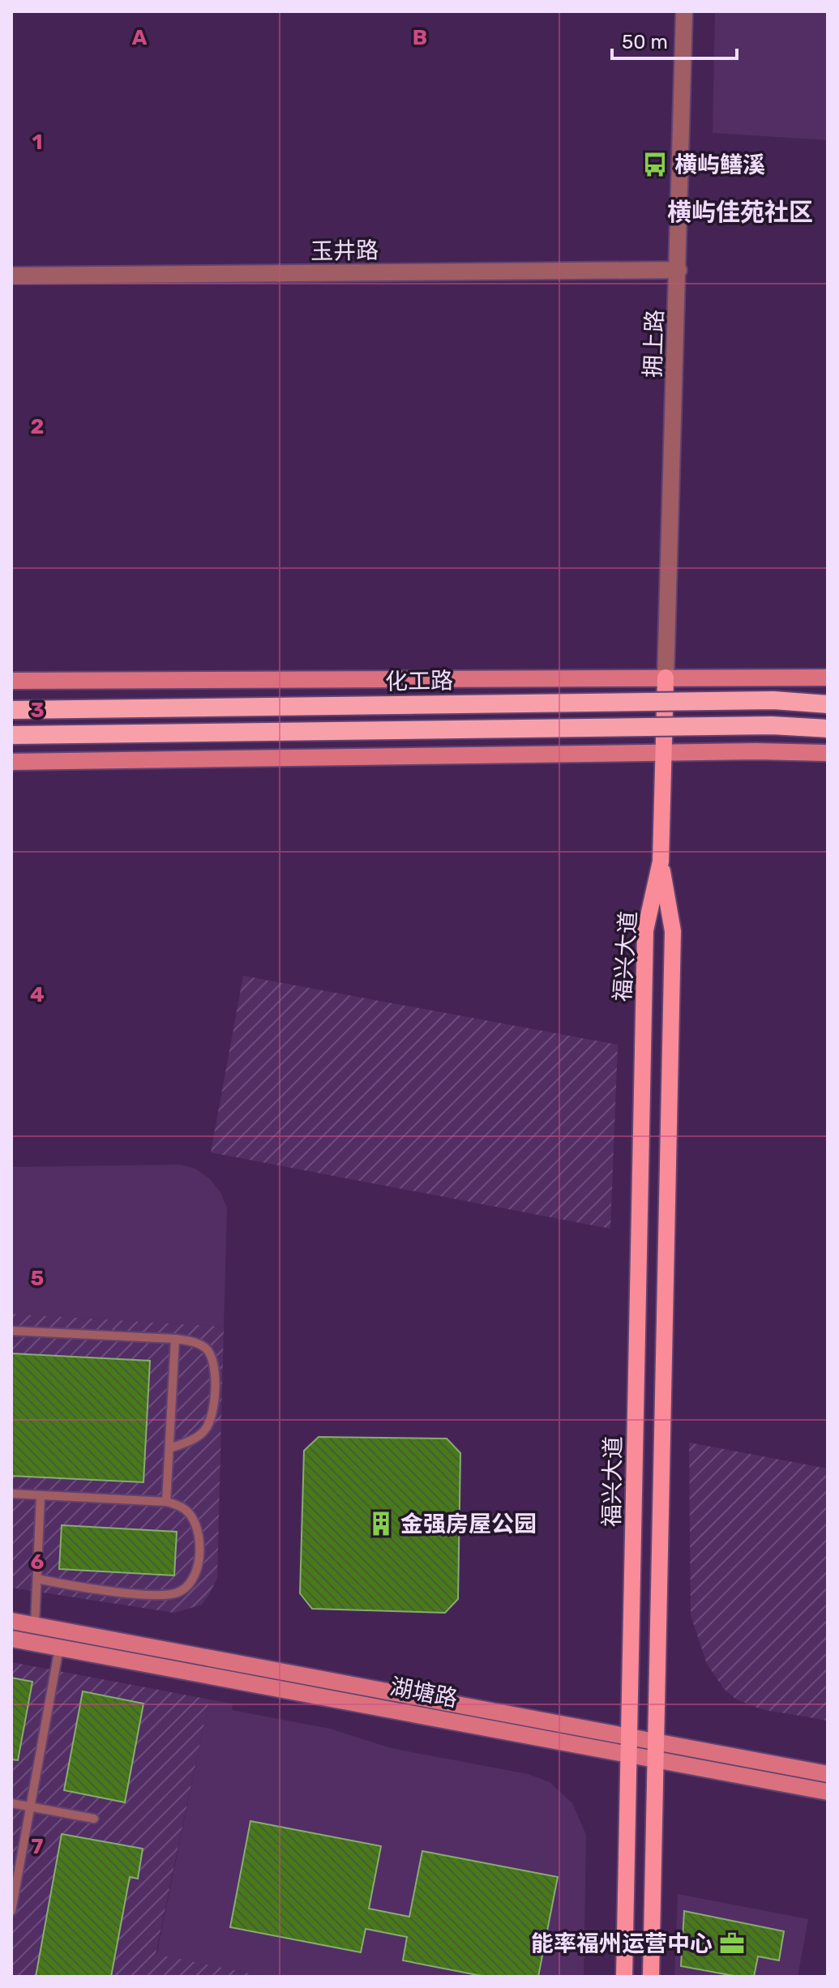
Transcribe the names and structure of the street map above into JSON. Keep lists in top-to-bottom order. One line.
{"streets":{"highway":["化工路"],"main road":["福兴大道","湖塘路"],"street":["玉井路","拥上路"]},"crossings":[["玉井路","拥上路"],["福兴大道","湖塘路"]],"districts":["横屿佳苑社区"],"places":{"bus stop":["横屿鳝溪"],"building":["金强房屋公园"],"office":["能率福州运营中心"]},"scale_bar":"50 m","grid":{"columns":["A","B"],"rows":["1","2","3","4","5","6","7"]}}
